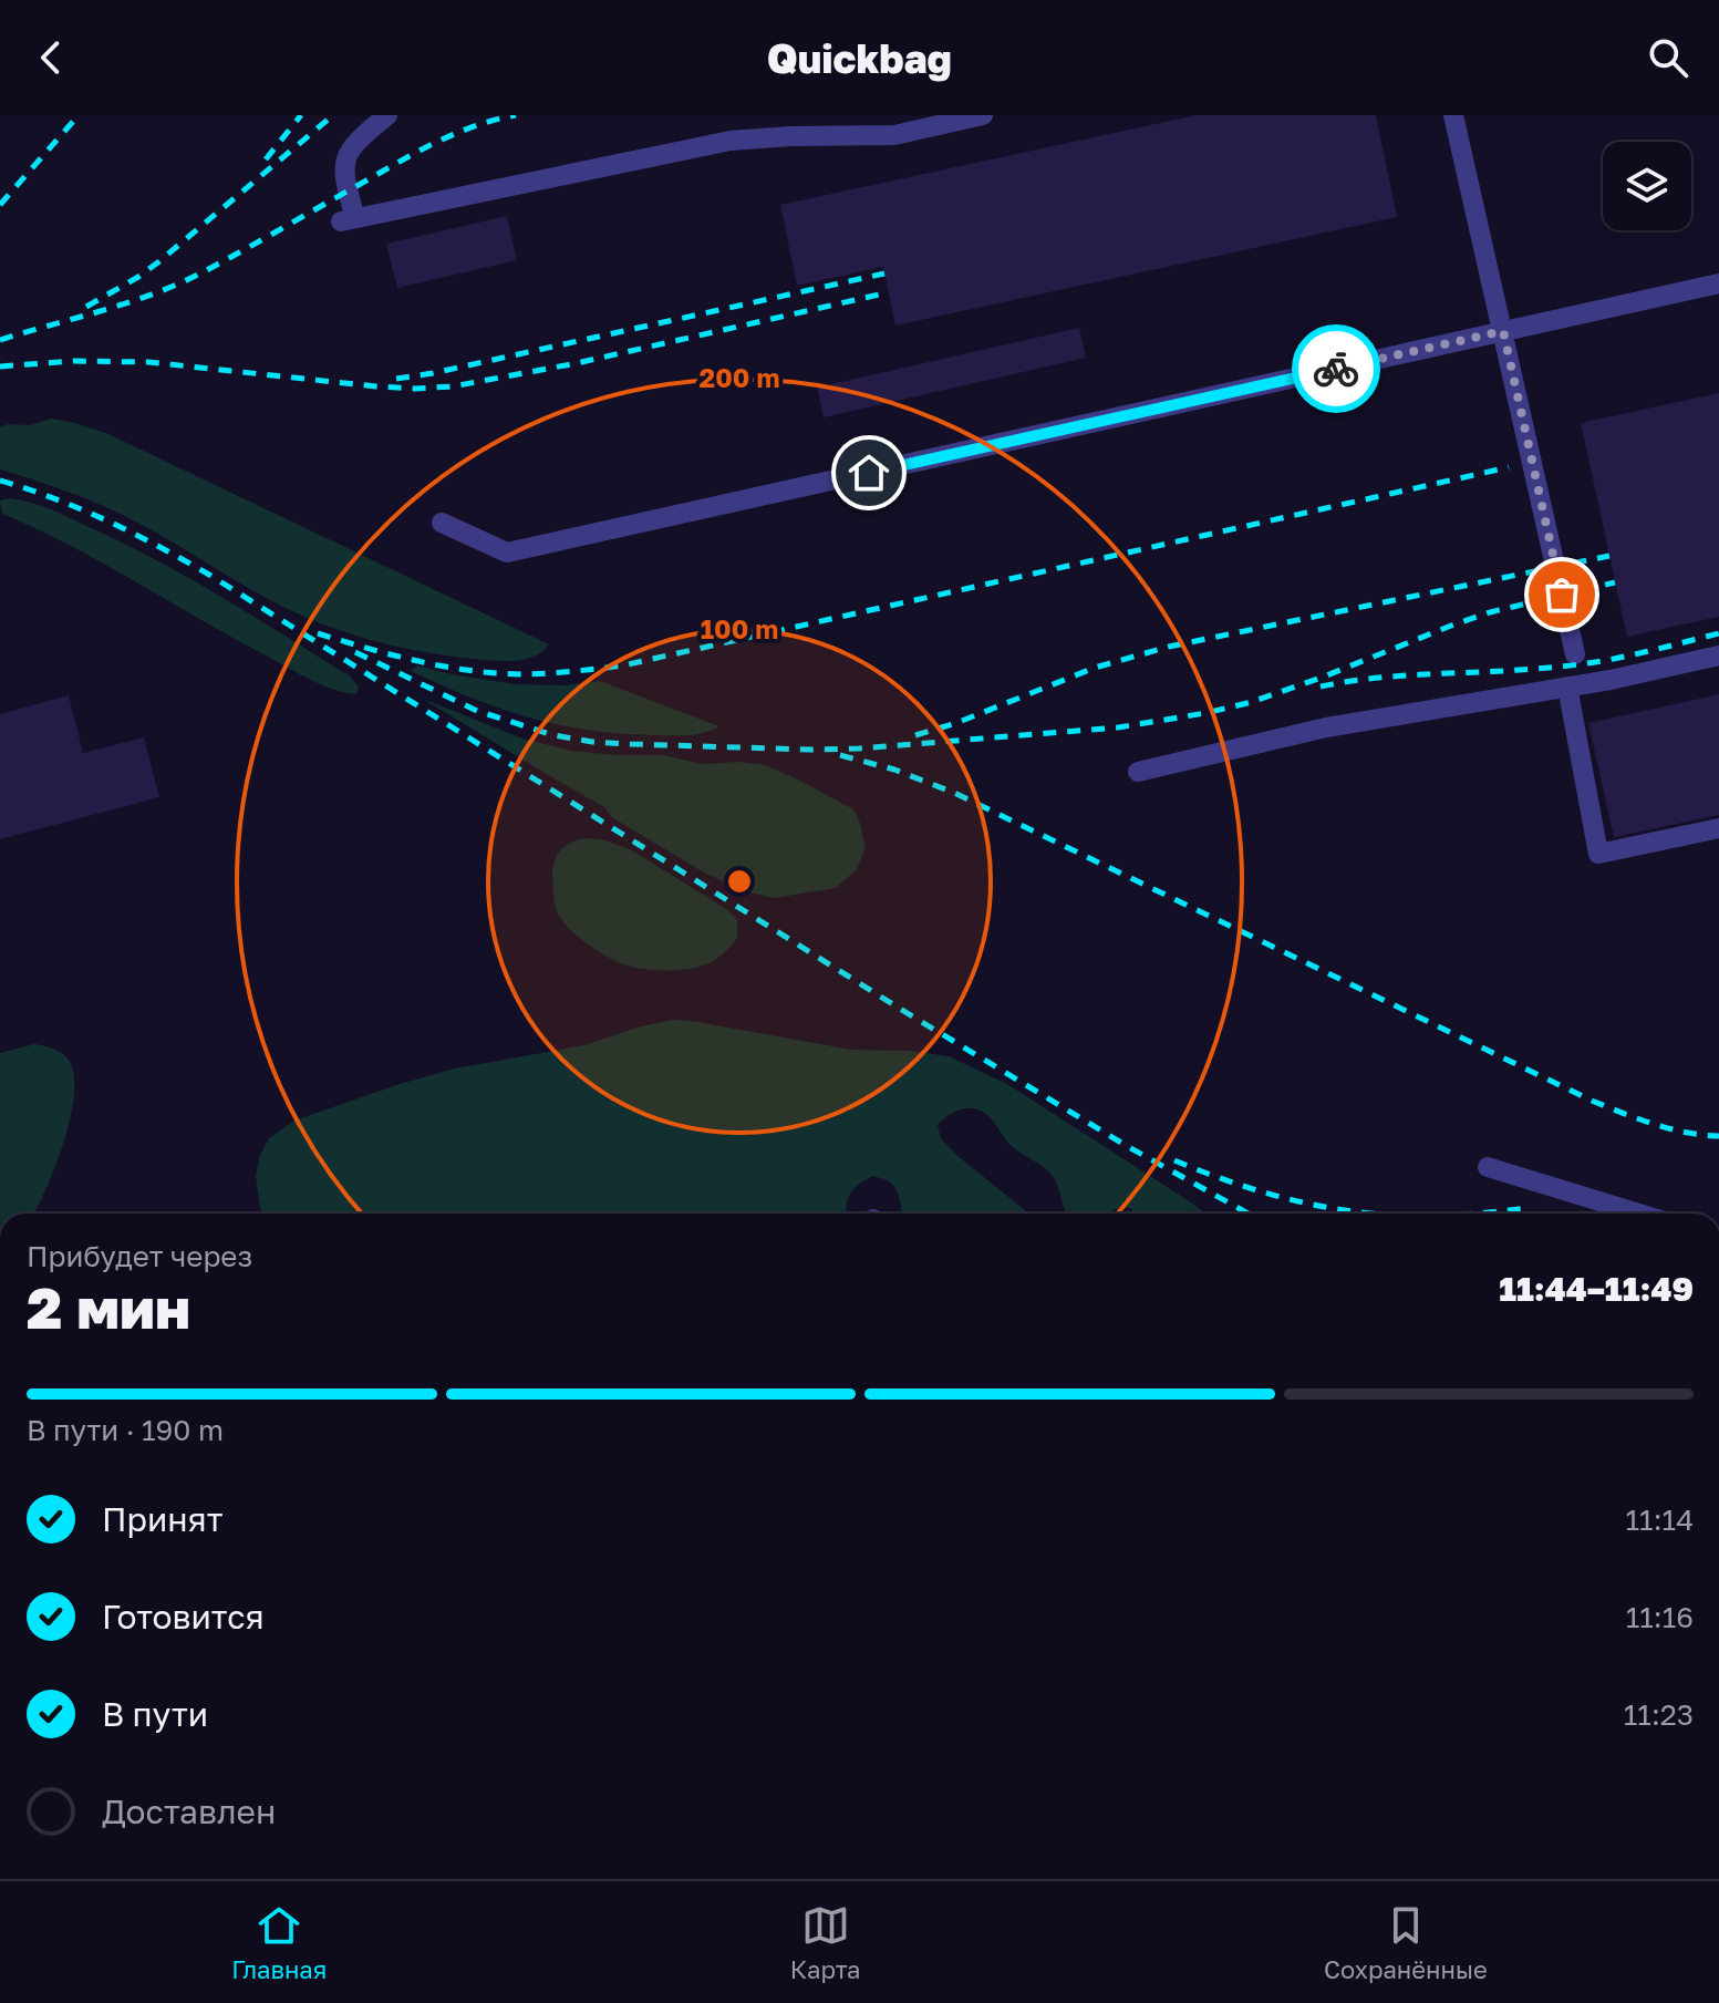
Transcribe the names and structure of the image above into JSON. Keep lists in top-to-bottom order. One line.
{"page":{"header":"Quickbag","heading":["2 мин","Прибудет через","11:44–11:49"],"bar":"В пути · 190 m","list":[["Принят","11:14"],["Готовится","11:16"],["В пути","11:23"],"Доставлен"],"tabs":["Главная","Карта","Сохранённые"]},"rings":["200 m","100 m"]}
